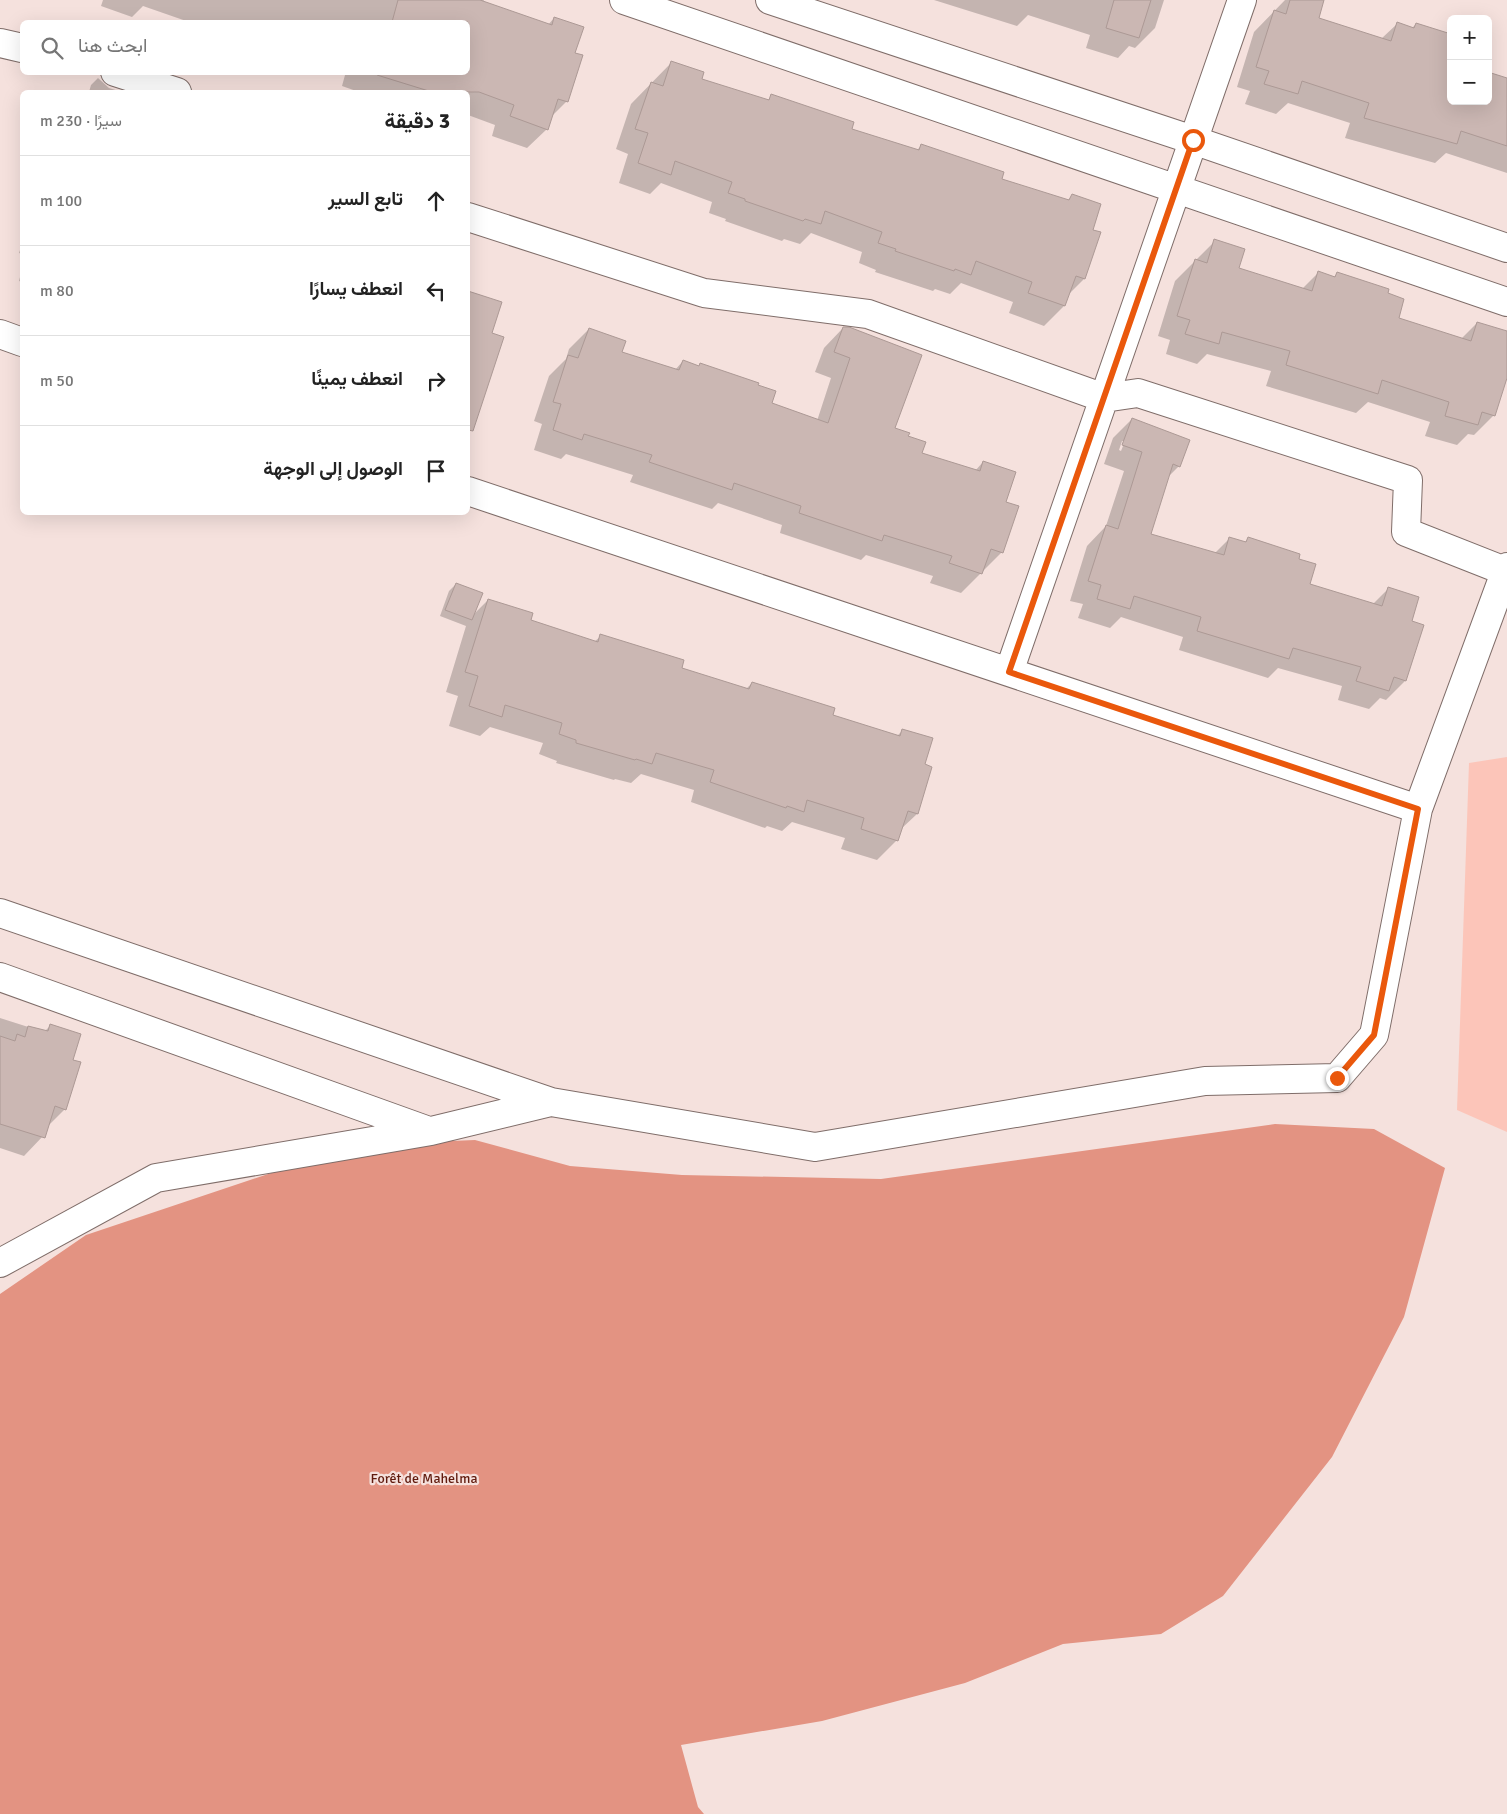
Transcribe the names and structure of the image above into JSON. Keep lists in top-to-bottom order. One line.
{"parks":["Forêt de Mahelma"],"page":{"map_buttons":["+","−"],"search":"ابحث هنا","heading":["3 دقيقة","سيرًا · 230 m"],"list":[["تابع السير","100 m"],["انعطف يسارًا","80 m"],["انعطف يمينًا","50 m"],"الوصول إلى الوجهة"]}}
